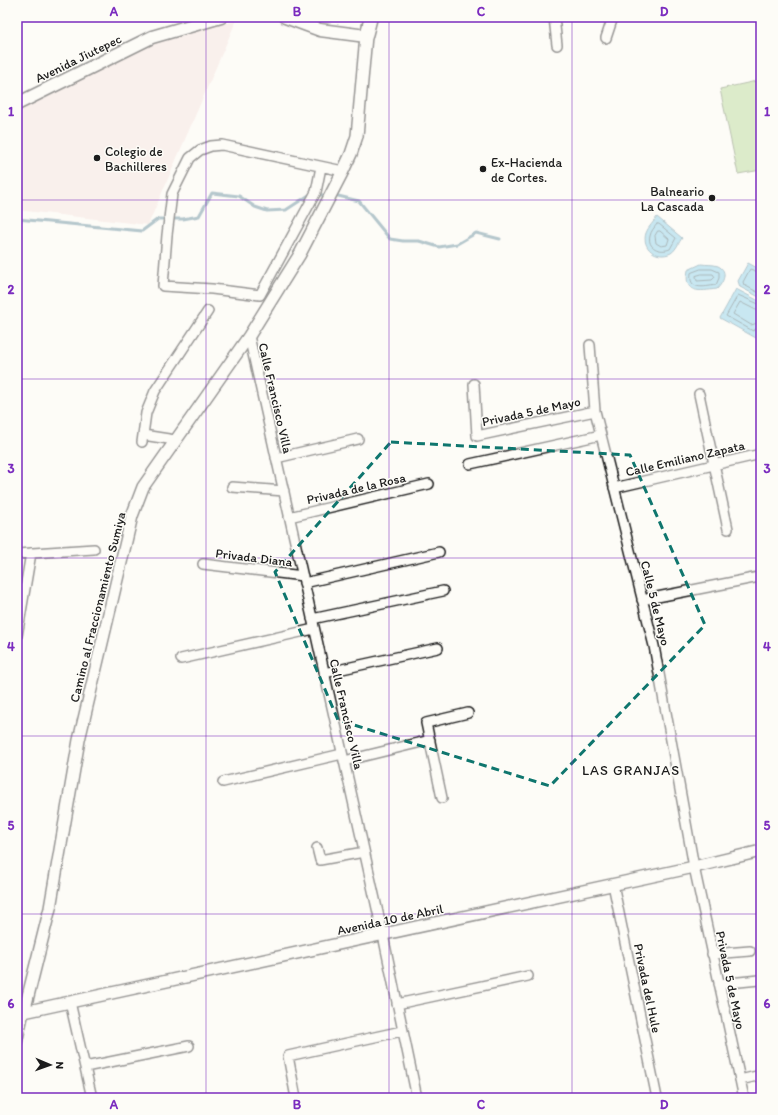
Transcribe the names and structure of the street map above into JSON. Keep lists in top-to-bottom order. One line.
{"streets":{"main road":["Avenida Jiutepec","Camino al Fraccionamiento Sumiya"],"street":["Calle Francisco Villa","Privada 5 de Mayo","Calle Emiliano Zapata","Privada de la Rosa","Privada Diana","Calle 5 de Mayo","Avenida 10 de Abril","Privada del Hule"]},"crossings":[["Calle Francisco Villa","Privada de la Rosa"],["Calle Francisco Villa","Privada Diana"],["Calle Francisco Villa","Camino al Fraccionamiento Sumiya"],["Calle Francisco Villa","Avenida 10 de Abril"],["Privada 5 de Mayo","Calle 5 de Mayo"],["Privada 5 de Mayo","Avenida 10 de Abril"],["Calle Emiliano Zapata","Calle 5 de Mayo"],["Calle 5 de Mayo","Avenida 10 de Abril"],["Camino al Fraccionamiento Sumiya","Avenida 10 de Abril"],["Avenida 10 de Abril","Privada del Hule"]],"districts":["LAS GRANJAS"],"places":["Colegio de Bachilleres","Ex-Hacienda de Cortes.","Balneario La Cascada"],"north":"right","grid":{"columns":["A","B","C","D"],"rows":["1","2","3","4","5","6"]}}
